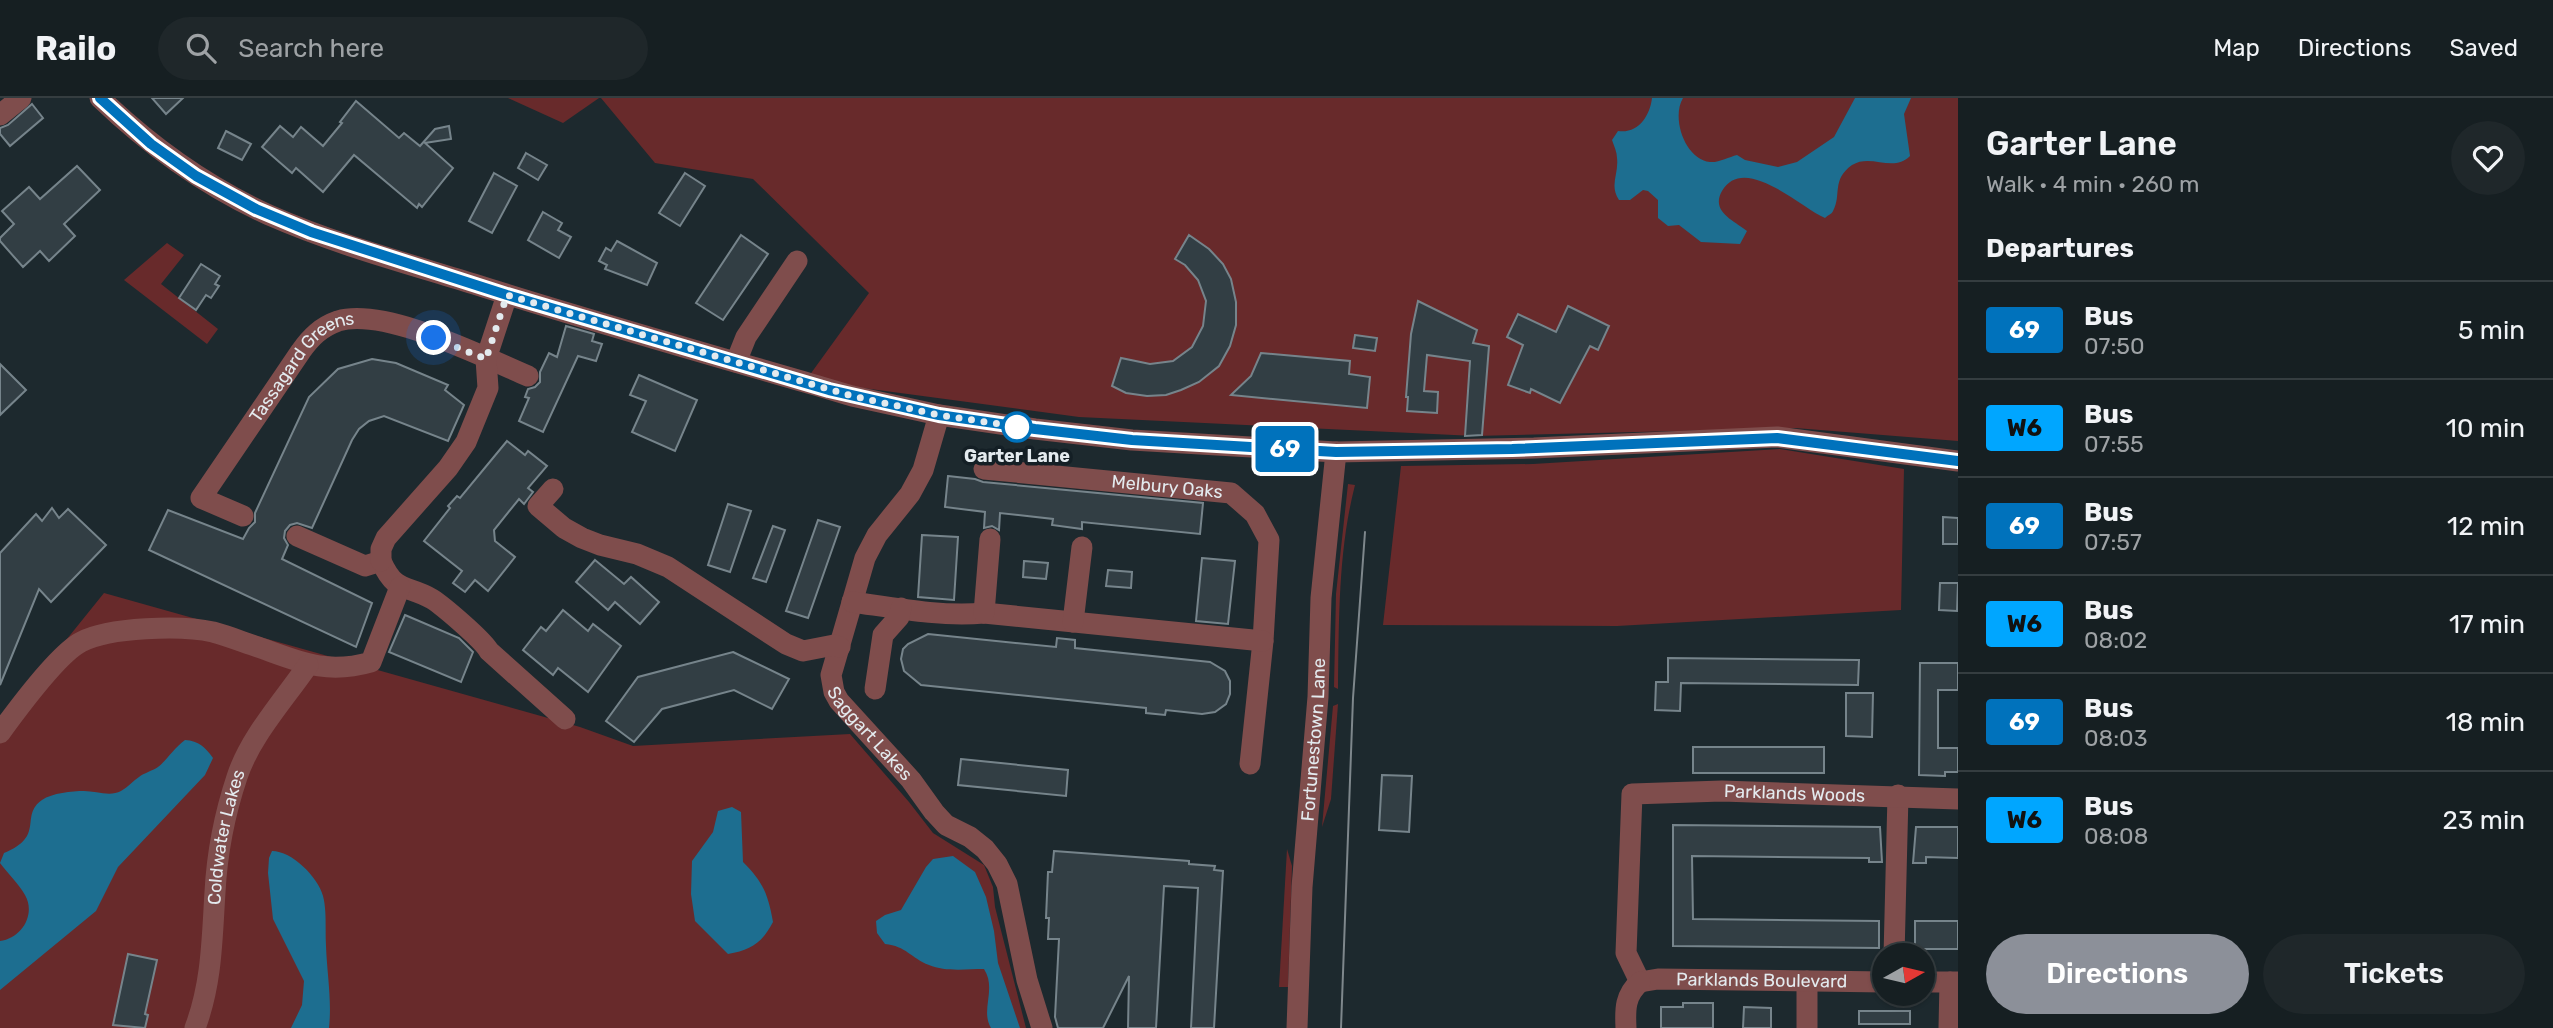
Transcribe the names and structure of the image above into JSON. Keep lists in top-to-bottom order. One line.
{"streets":{"street":["Tassagard Greens","Melbury Oaks","Saggart Lakes","Fortunestown Lane","Parklands Woods","Coldwater Lakes","Parklands Boulevard"]},"crossings":[["Parklands Woods","Parklands Boulevard"]],"places":["Garter Lane"],"lines":["bus line 69"],"north":"right","page":{"header":"Railo","search":"Search here","nav":["Map","Directions","Saved"],"on_map":"69","heading":[["Garter Lane","Walk · 4 min · 260 m"],"Departures"],"list":[{"mark":"69","name":"Bus","note":"07:50","value":"5 min"},{"mark":"W6","name":"Bus","note":"07:55","value":"10 min"},{"mark":"69","name":"Bus","note":"07:57","value":"12 min"},{"mark":"W6","name":"Bus","note":"08:02","value":"17 min"},{"mark":"69","name":"Bus","note":"08:03","value":"18 min"},{"mark":"W6","name":"Bus","note":"08:08","value":"23 min"}],"buttons":["Directions","Tickets"]}}
